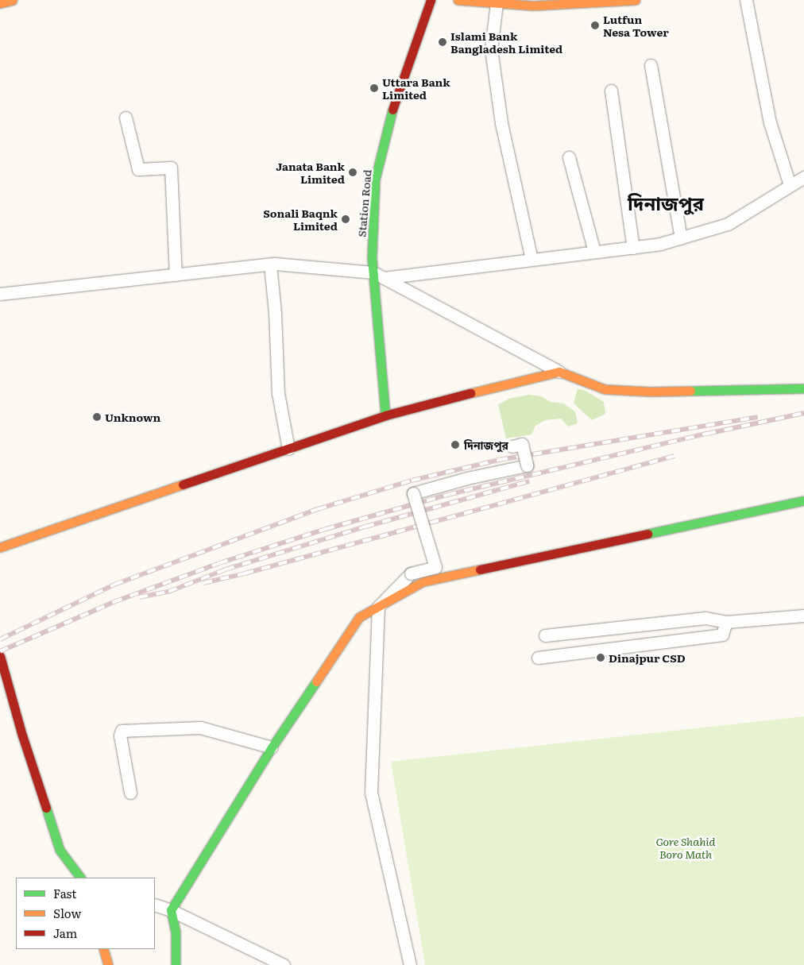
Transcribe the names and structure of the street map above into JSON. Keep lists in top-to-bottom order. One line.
{"streets":{"main road":["Station Road"]},"districts":["দিনাজপুর"],"parks":["Gore Shahid Boro Math"],"places":["Lutfun Nesa Tower","Islami Bank Bangladesh Limited","Uttara Bank Limited","Janata Bank Limited","Sonali Baqnk Limited","Unknown","দিনাজপুর","Dinajpur CSD"],"legend":["Fast","Slow","Jam"]}
